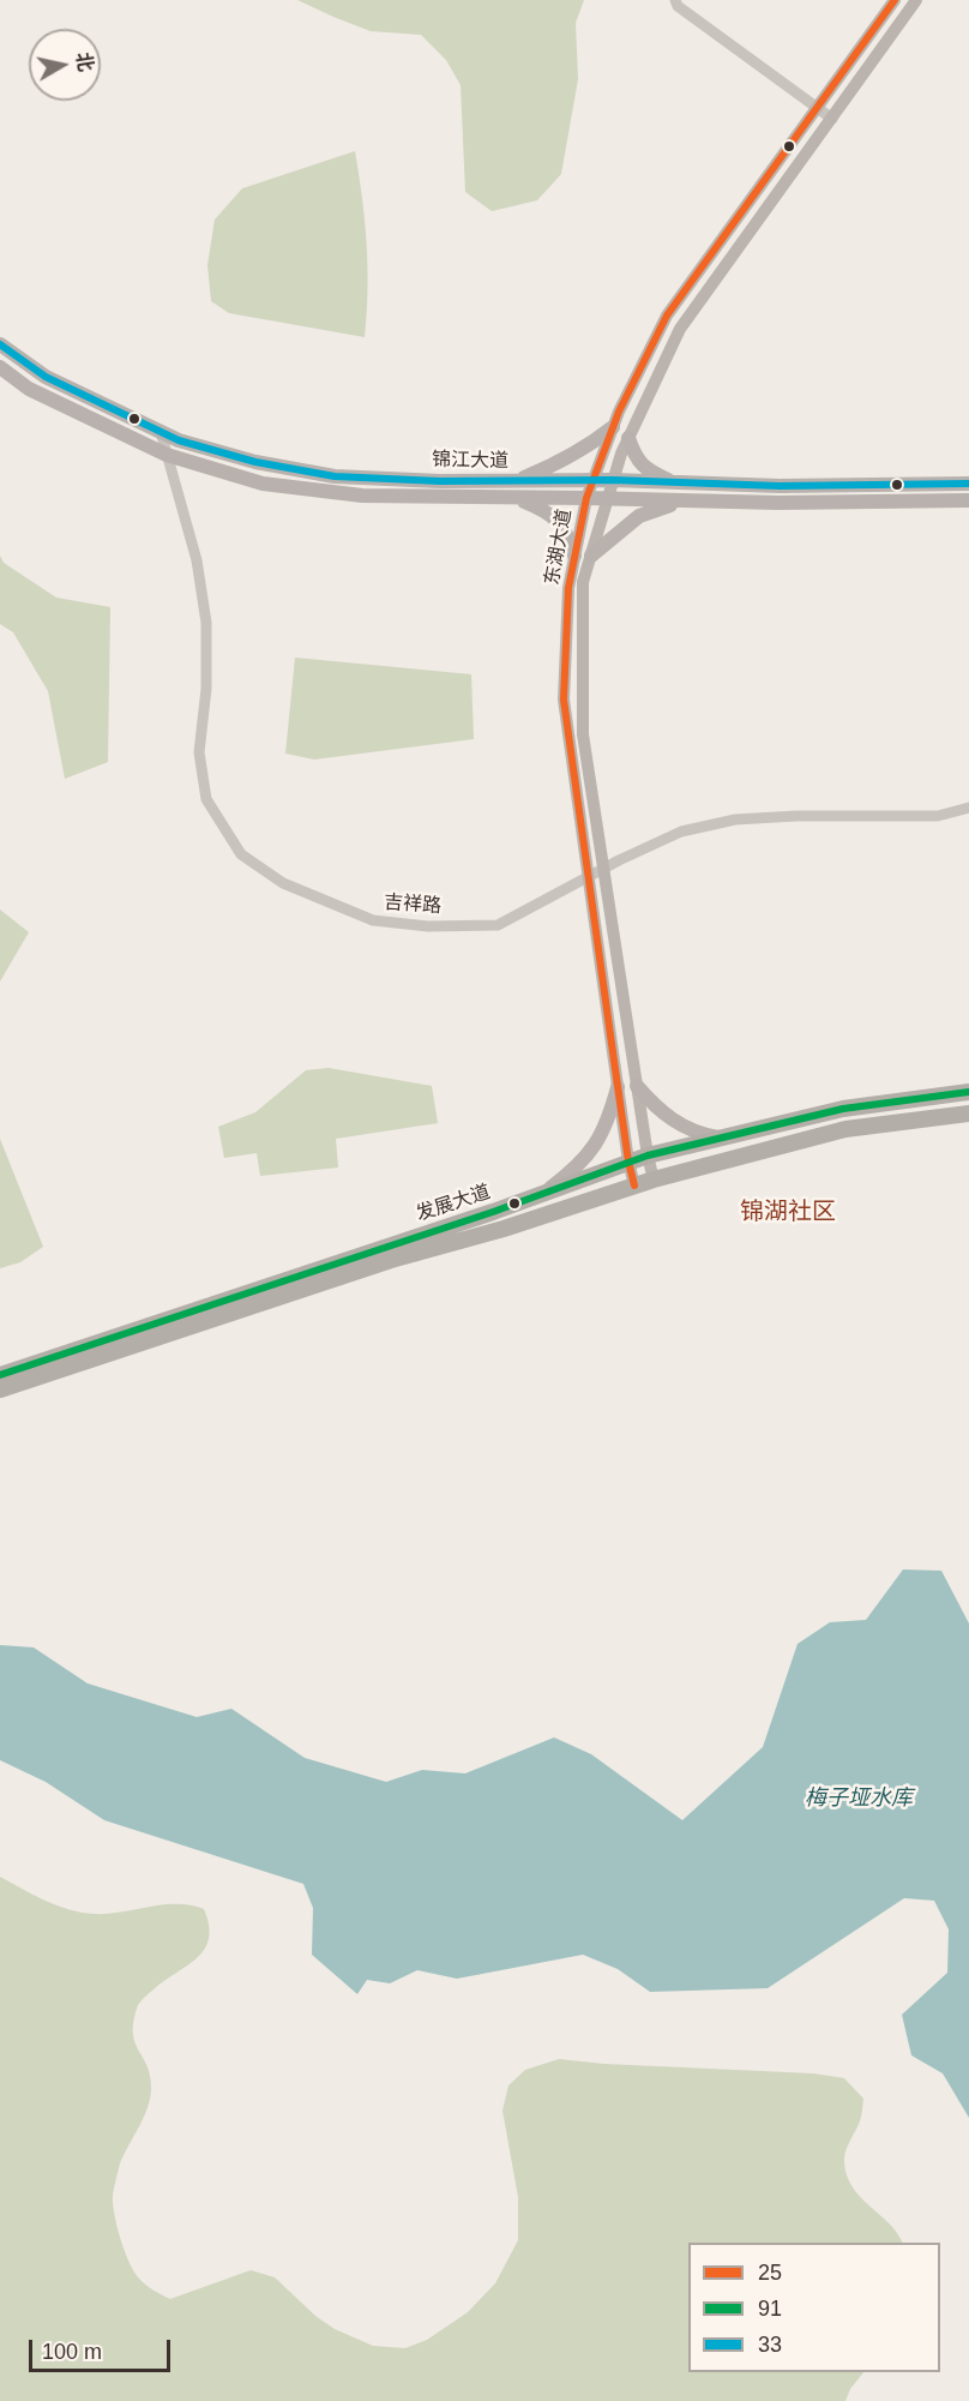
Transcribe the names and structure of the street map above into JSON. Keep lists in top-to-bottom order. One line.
{"streets":{"highway":["发展大道"],"main road":["锦江大道","东湖大道"],"street":["吉祥路"]},"crossings":[["锦江大道","东湖大道"],["锦江大道","吉祥路"],["东湖大道","吉祥路"],["东湖大道","发展大道"]],"districts":["锦湖社区"],"water":["梅子垭水库"],"lines":["transit line 25","transit line 33","transit line 91"],"legend":["25","91","33"],"scale_bar":"100 m","north":"right"}
